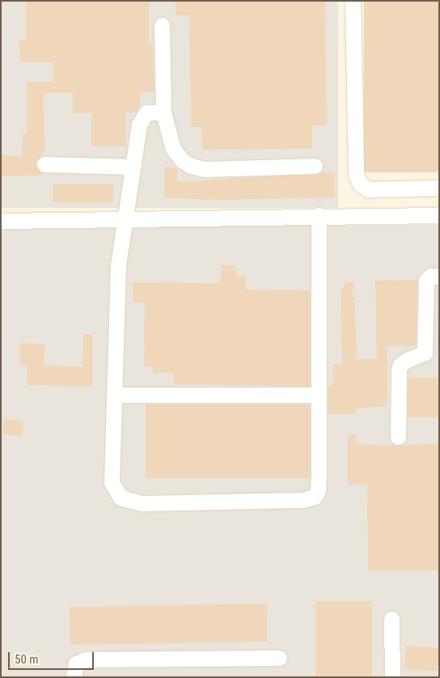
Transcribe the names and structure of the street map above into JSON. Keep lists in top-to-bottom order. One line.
{"scale_bar":"50 m"}
